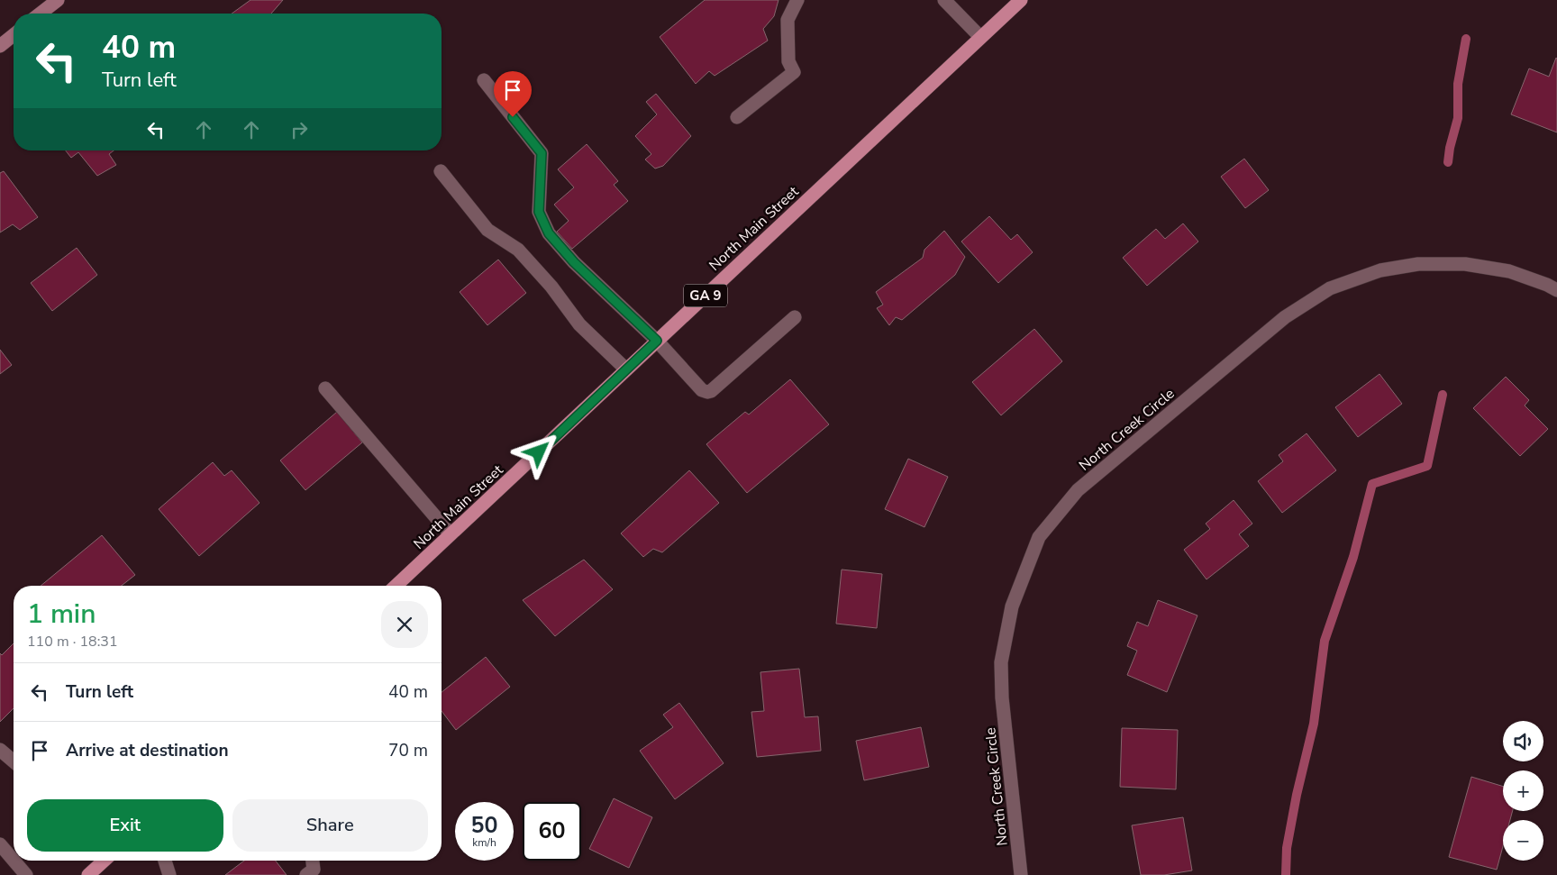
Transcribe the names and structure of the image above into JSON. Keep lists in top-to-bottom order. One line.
{"streets":{"main road":["North Main Street","GA 9"],"street":["North Creek Circle"]},"page":{"turn":["40 m","Turn left"],"heading":["1 min","110 m · 18:31"],"list":[{"name":"Turn left","value":"40 m"},{"name":"Arrive at destination","value":"70 m"}],"map_buttons":["+","−"],"buttons":["Exit","Share"],"speed":"50 km/h","limit":"60"}}
